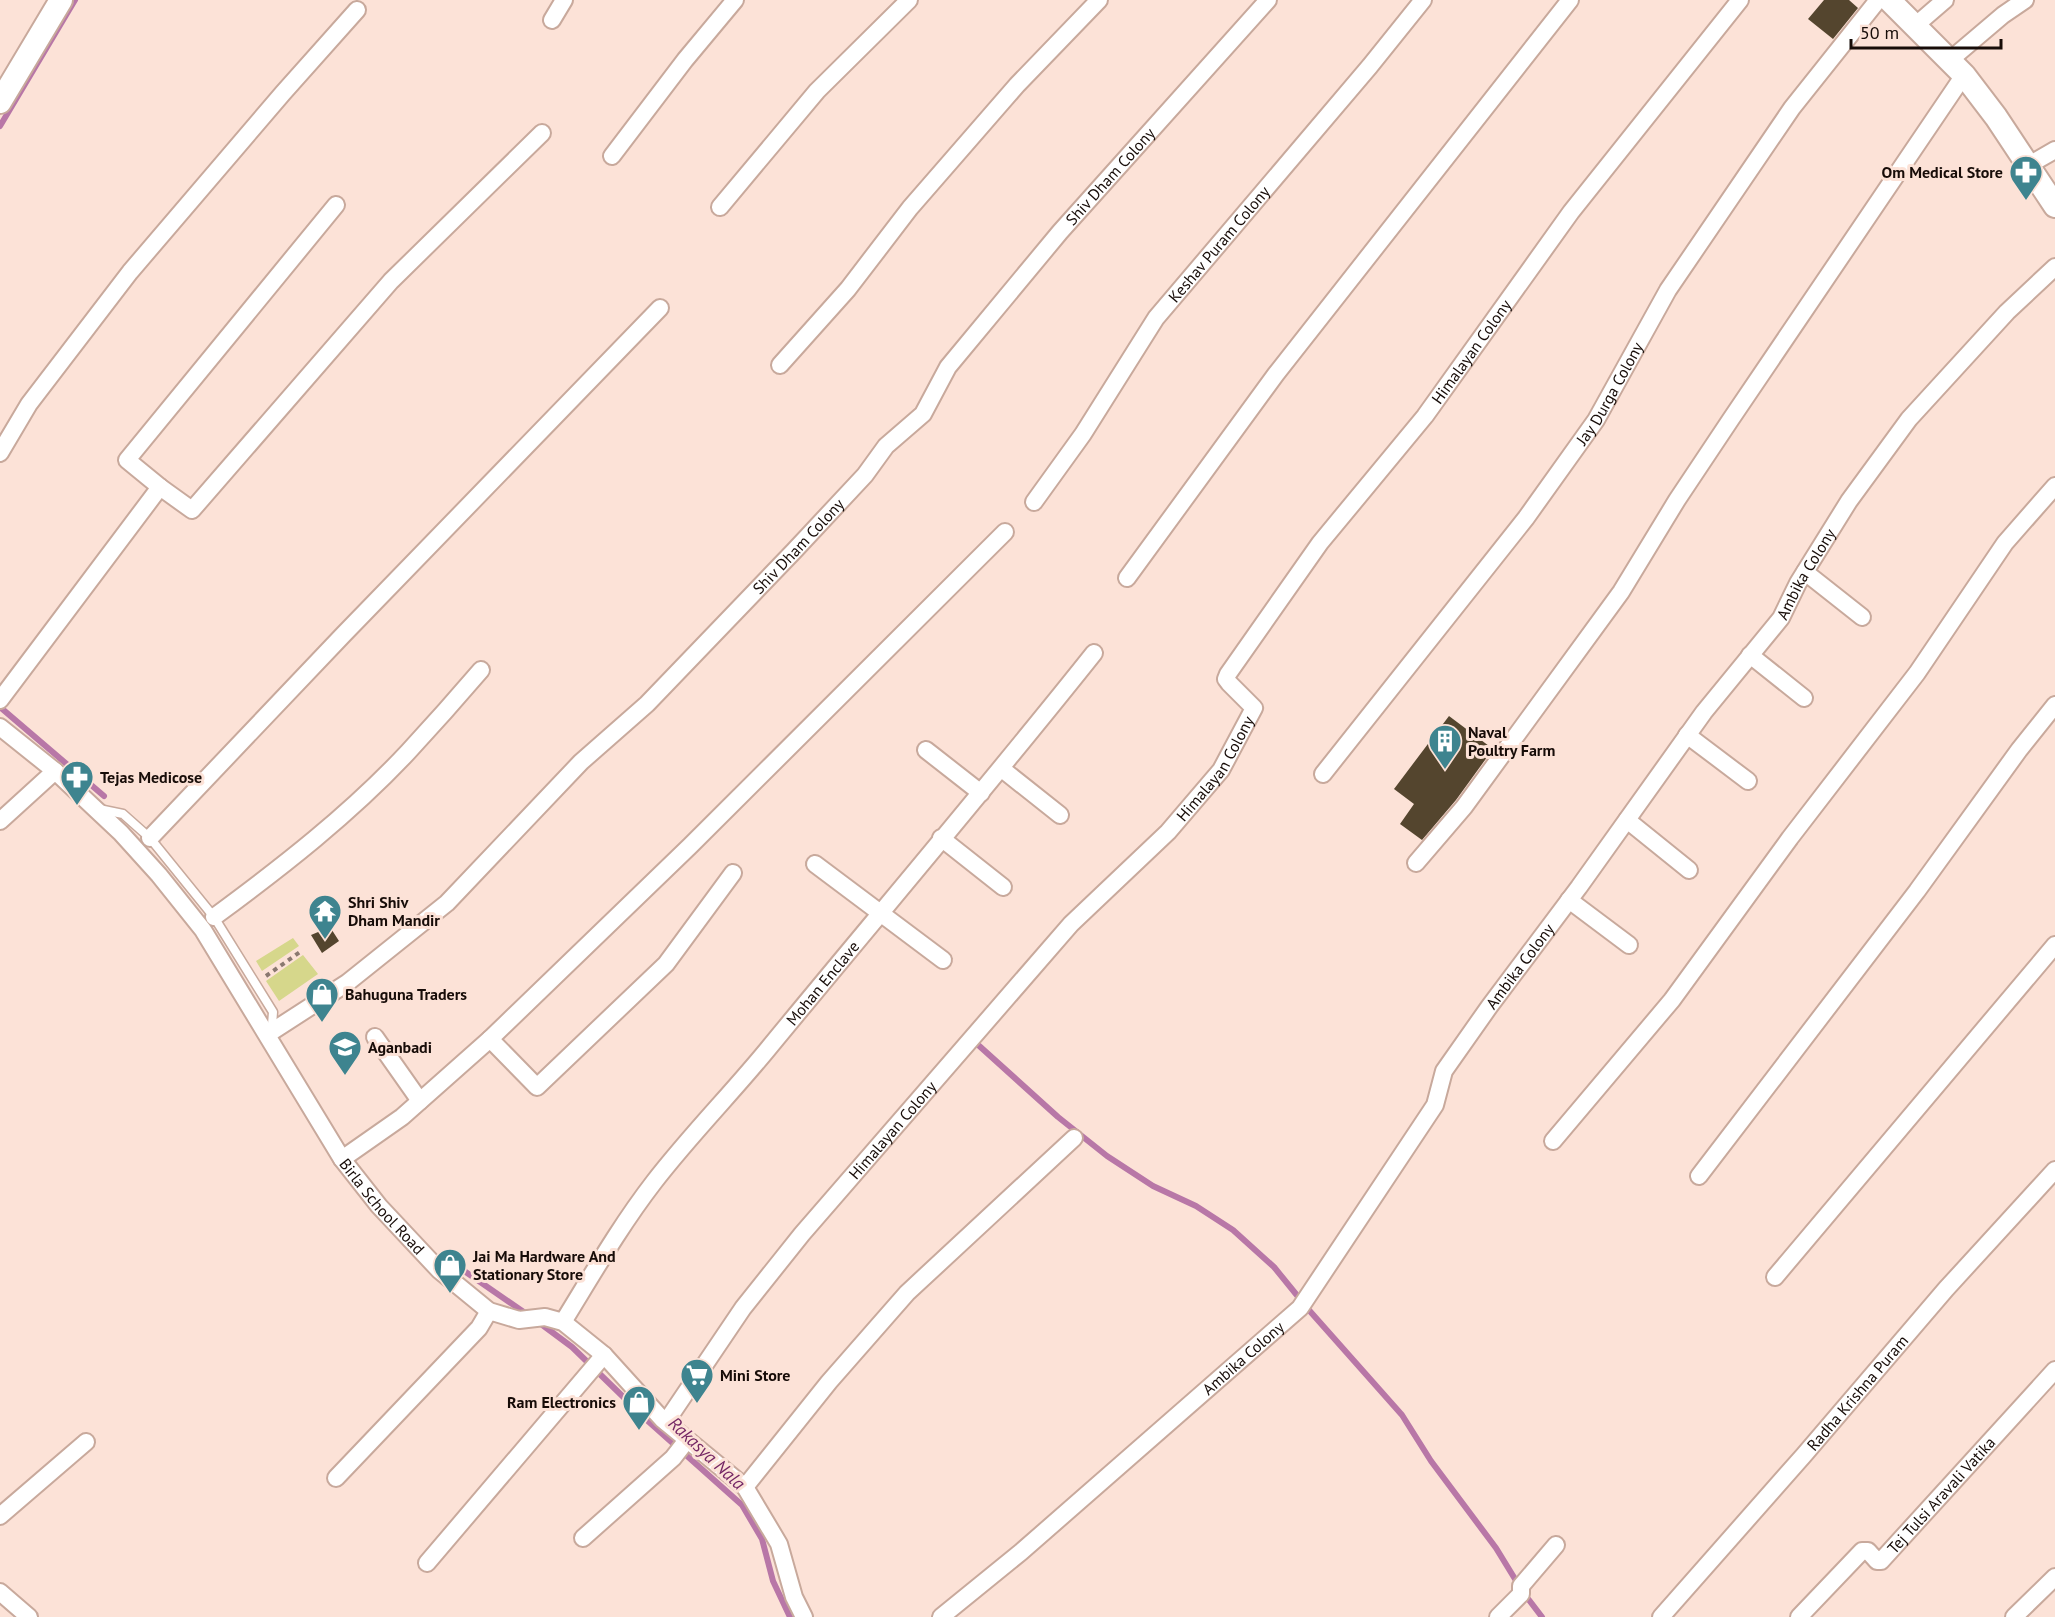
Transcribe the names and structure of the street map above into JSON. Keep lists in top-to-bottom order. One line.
{"streets":{"street":["Shiv Dham Colony","Keshav Puram Colony","Himalayan Colony","Jay Durga Colony","Ambika Colony","Mohan Enclave","Birla School Road","Radha Krishna Puram","Tej Tulsi Aravali Vatika"]},"crossings":[["Shiv Dham Colony","Birla School Road"],["Himalayan Colony","Birla School Road"],["Mohan Enclave","Birla School Road"]],"water":["Rakasya Nala"],"places":{"pharmacy":["Om Medical Store","Tejas Medicose"],"building":["Naval Poultry Farm"],"temple":["Shri Shiv Dham Mandir"],"shop":["Bahuguna Traders","Jai Ma Hardware And Stationary Store","Ram Electronics"],"school or university":["Aganbadi"],"supermarket":["Mini Store"]},"scale_bar":"50 m"}
